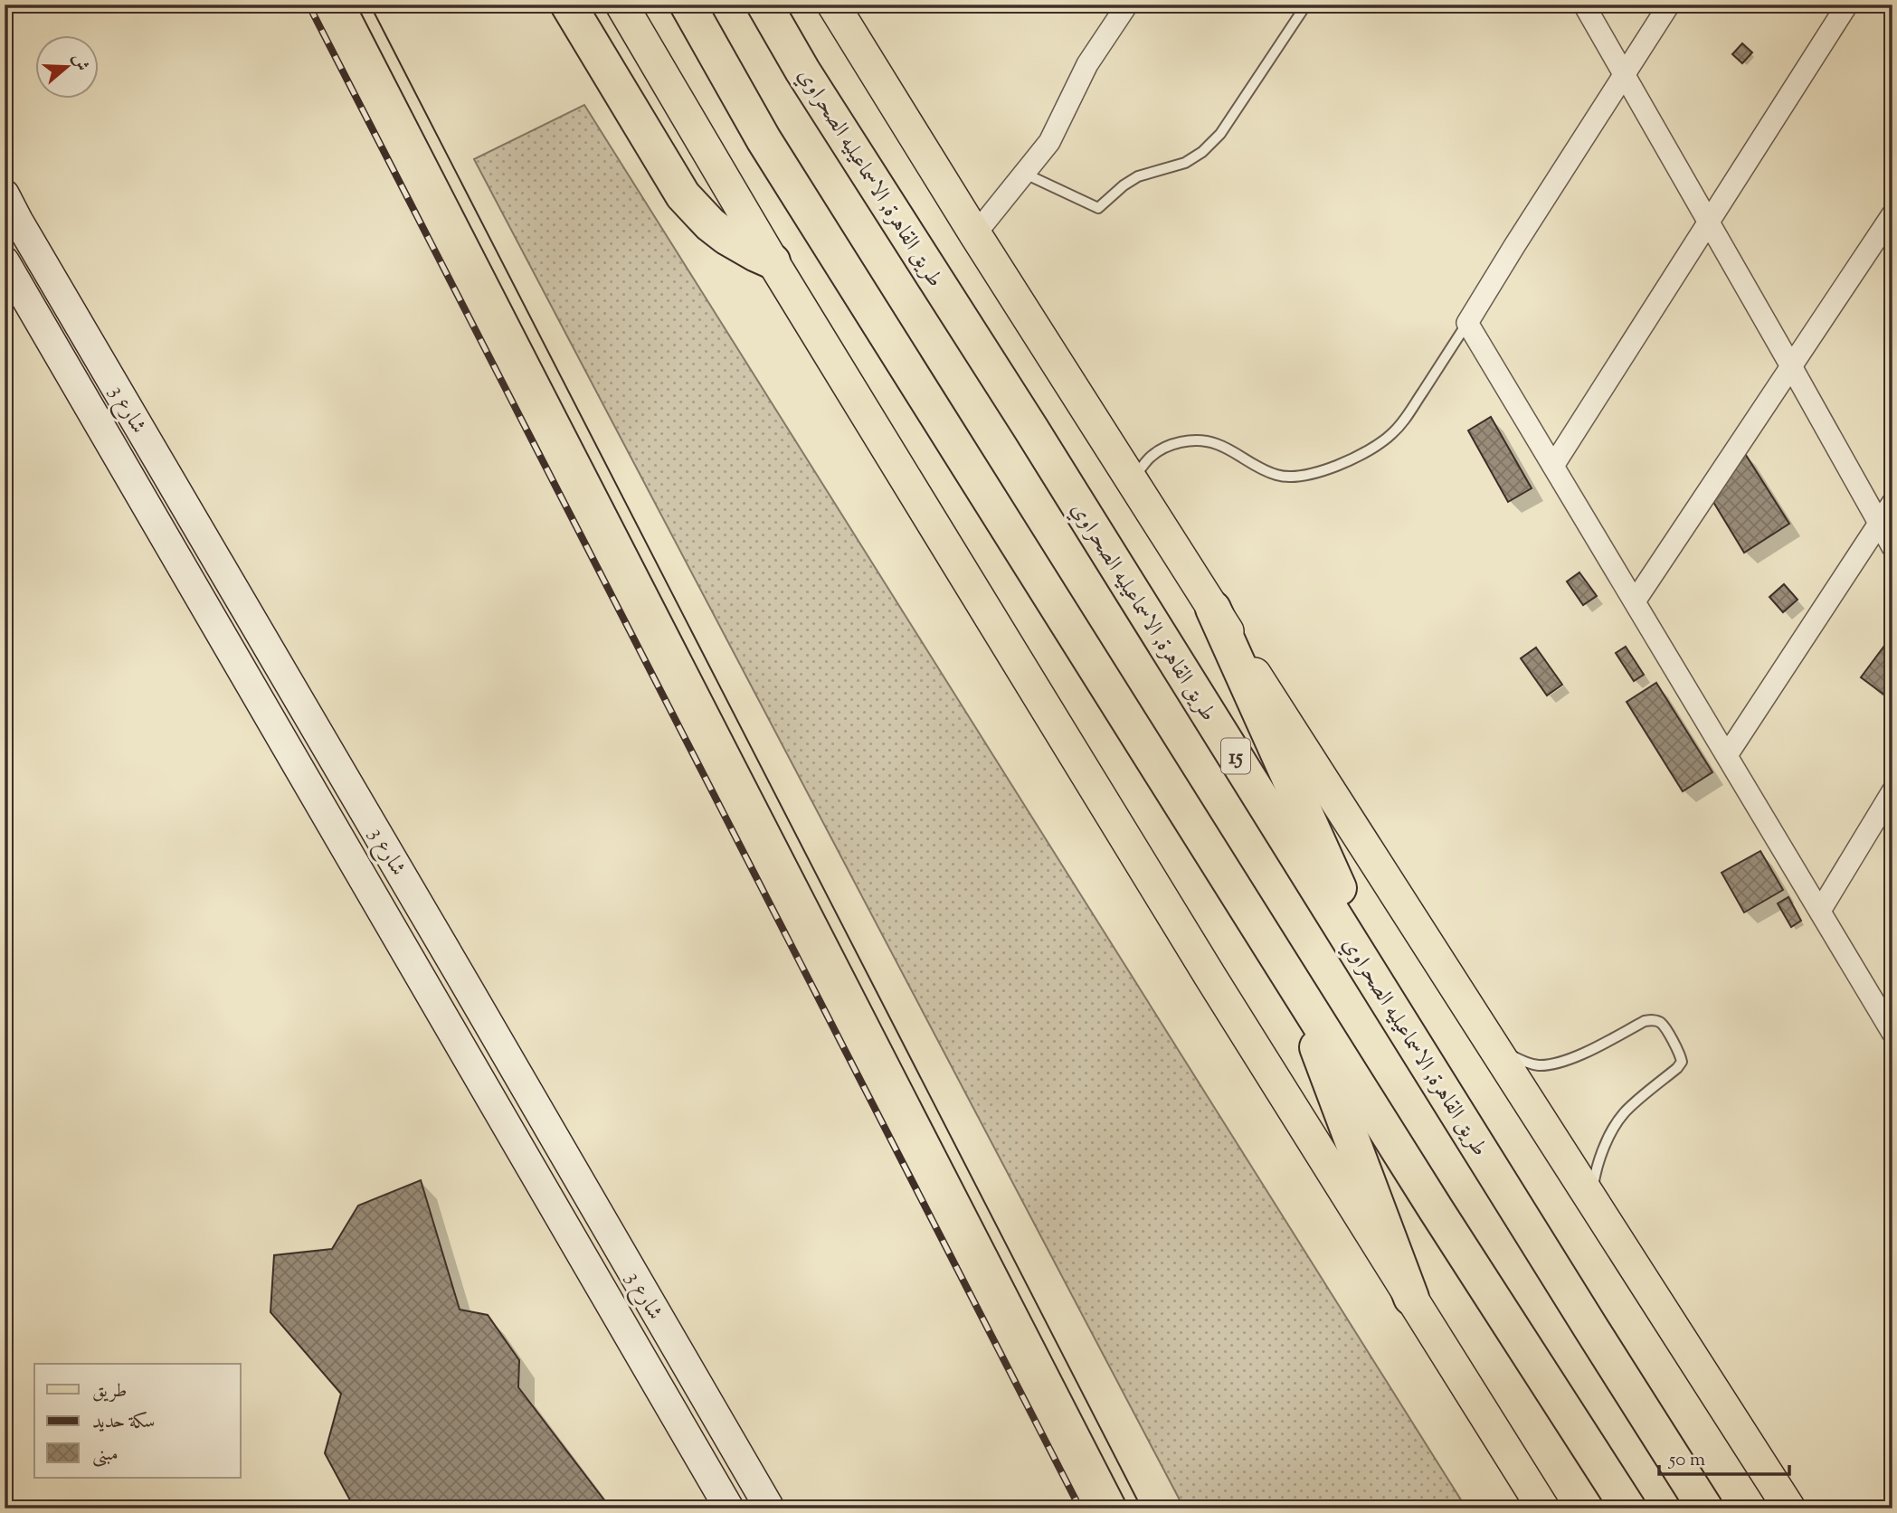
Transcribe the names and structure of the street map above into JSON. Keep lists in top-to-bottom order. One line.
{"streets":{"highway":["طريق القاهرة, الاسماعيليه الصحراوي","15"],"main road":["شارع 3"]},"legend":["طريق","سكة حديد","مبنى"],"scale_bar":"50 m","north":"right"}
